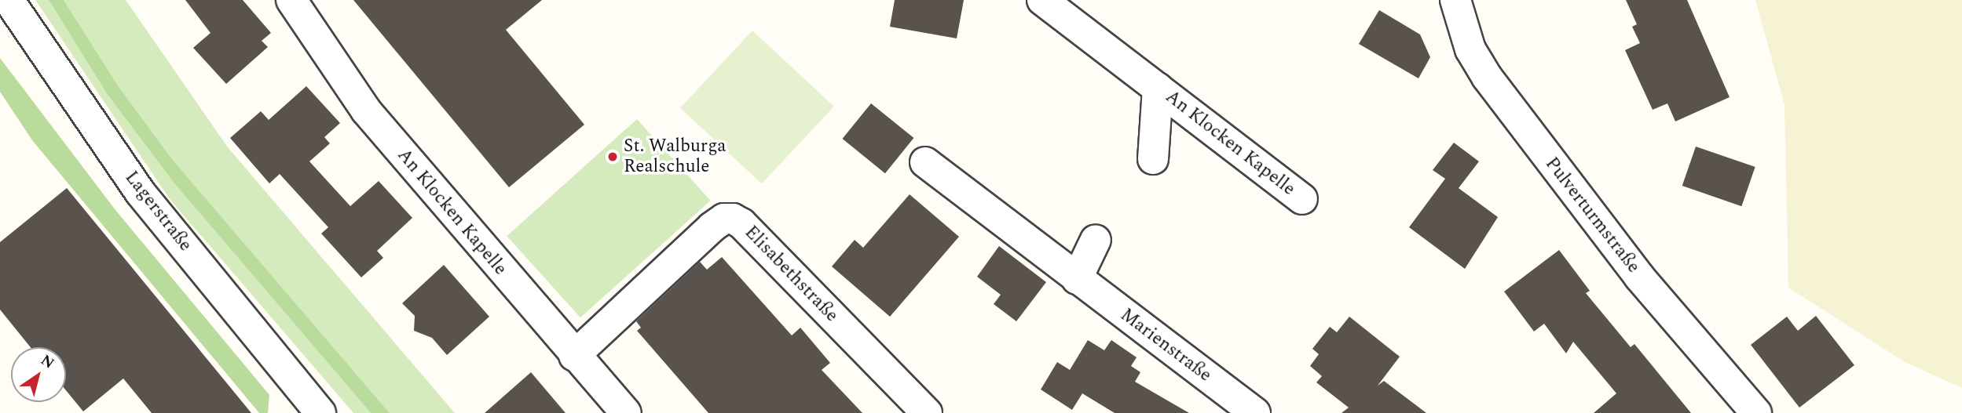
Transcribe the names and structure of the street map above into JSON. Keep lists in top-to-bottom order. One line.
{"streets":{"street":["An Klocken Kapelle","Lagerstraße","Pulverturmstraße","Elisabethstraße","Marienstraße"]},"crossings":[["An Klocken Kapelle","Elisabethstraße"]],"places":["St. Walburga Realschule"],"north":"top right"}
